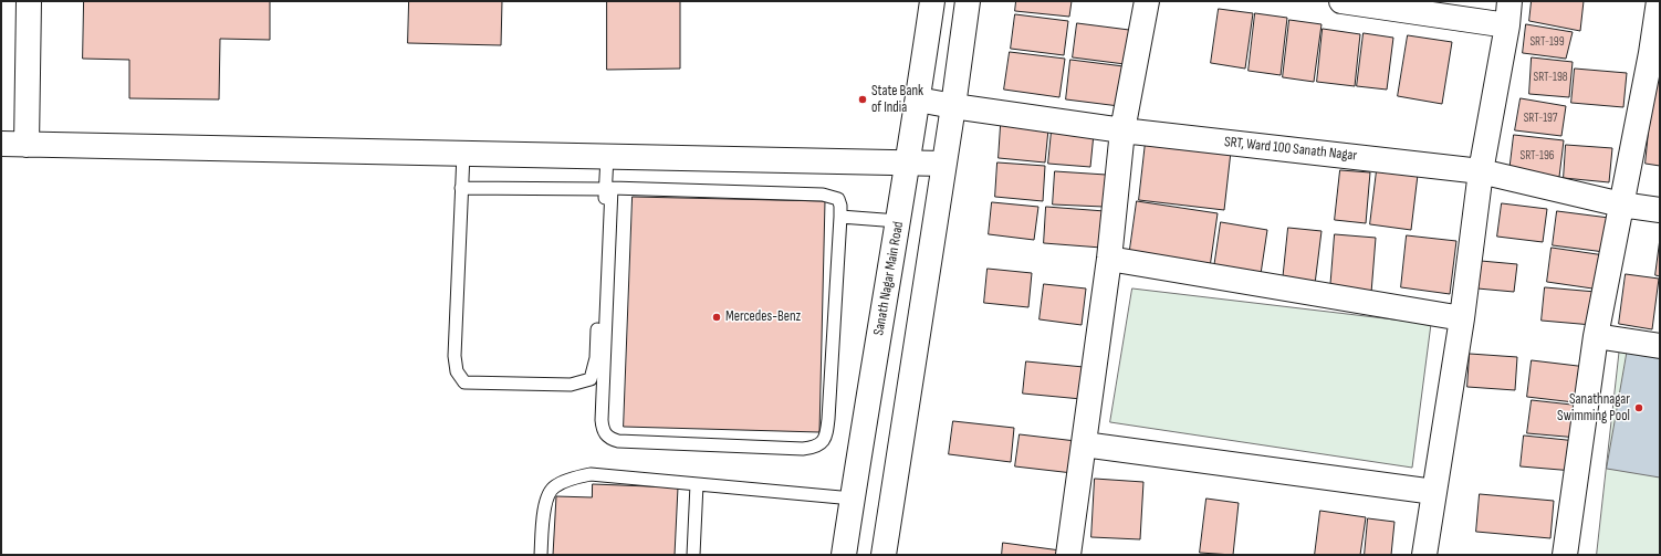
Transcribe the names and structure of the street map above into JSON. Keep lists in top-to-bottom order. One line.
{"streets":{"street":["SRT, Ward 100 Sanath Nagar","Sanath Nagar Main Road"]},"crossings":[["SRT, Ward 100 Sanath Nagar","Sanath Nagar Main Road"]],"places":["State Bank of India","Mercedes-Benz","Sanathnagar Swimming Pool"],"house_numbers":["SRT-199","SRT-198","SRT-197","SRT-196"]}
